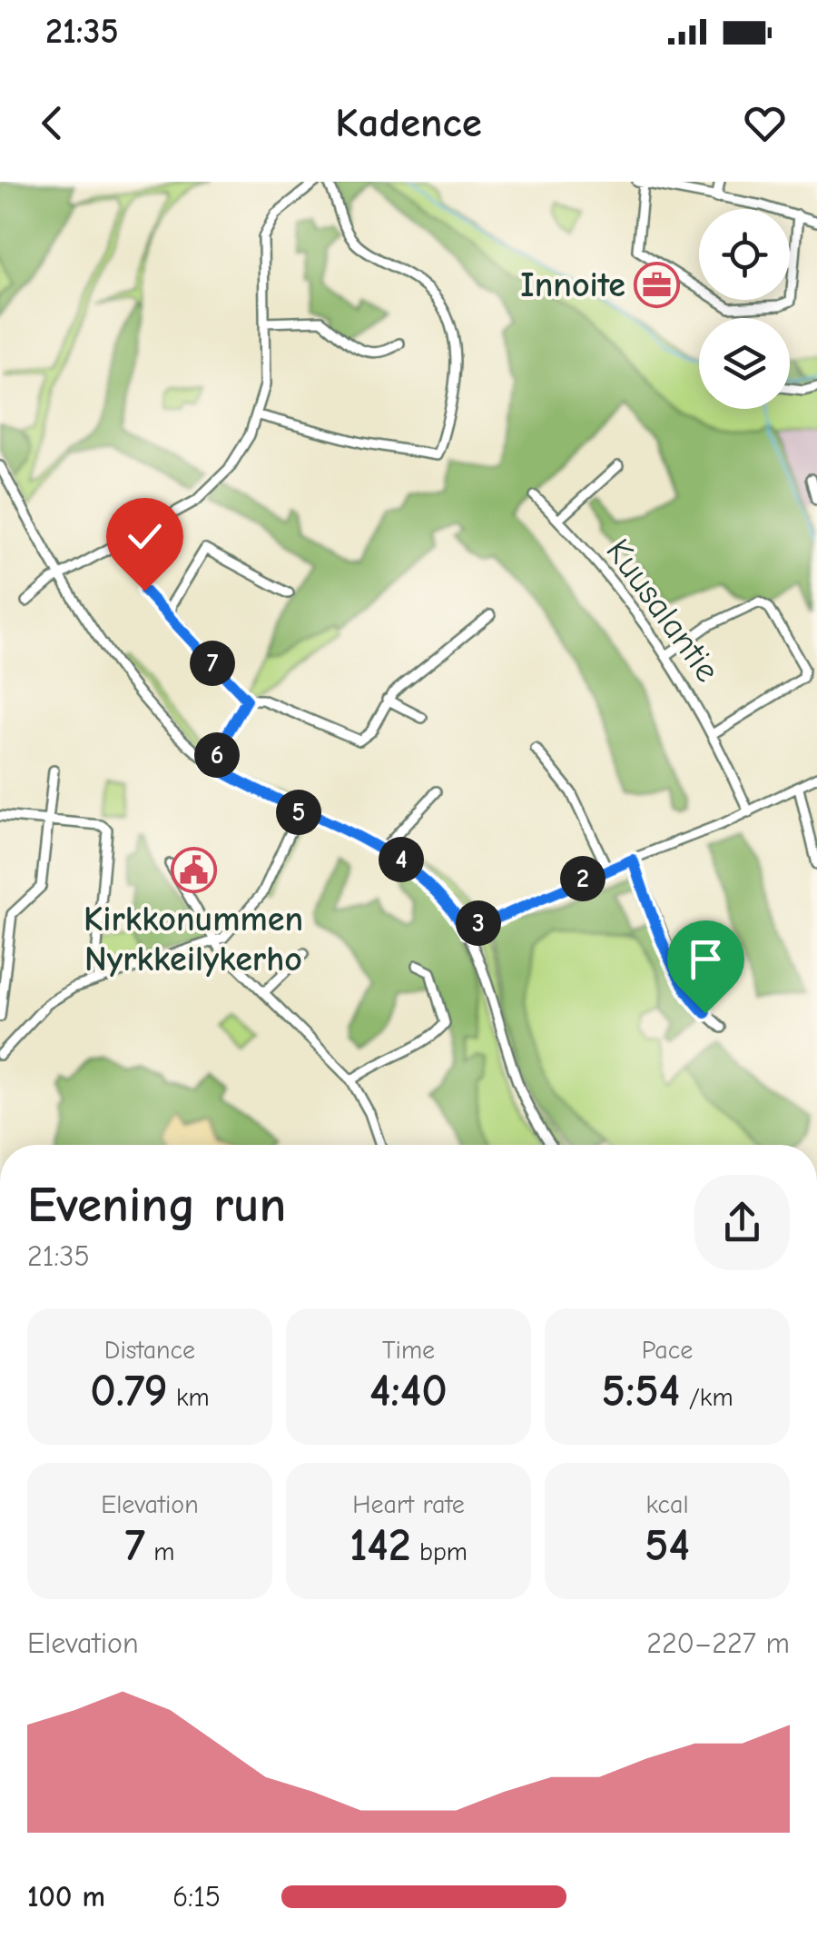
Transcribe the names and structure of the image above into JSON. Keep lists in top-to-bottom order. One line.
{"streets":{"street":["Kuusalantie"]},"places":{"office":["Innoite"],"public building":["Kirkkonummen Nyrkkeilykerho"]},"page":{"status":"21:35","header":"Kadence","pins":["7","6","5","4","2","3"],"heading":["Evening run","21:35"],"stats":[["Distance","0.79 km"],["Time","4:40"],["Pace","5:54 /km"],["Elevation","7 m"],["Heart rate","142 bpm"],["kcal","54"]],"chart":["Elevation","220–227 m"],"list":[{"name":"100 m","note":"6:15"}]}}
